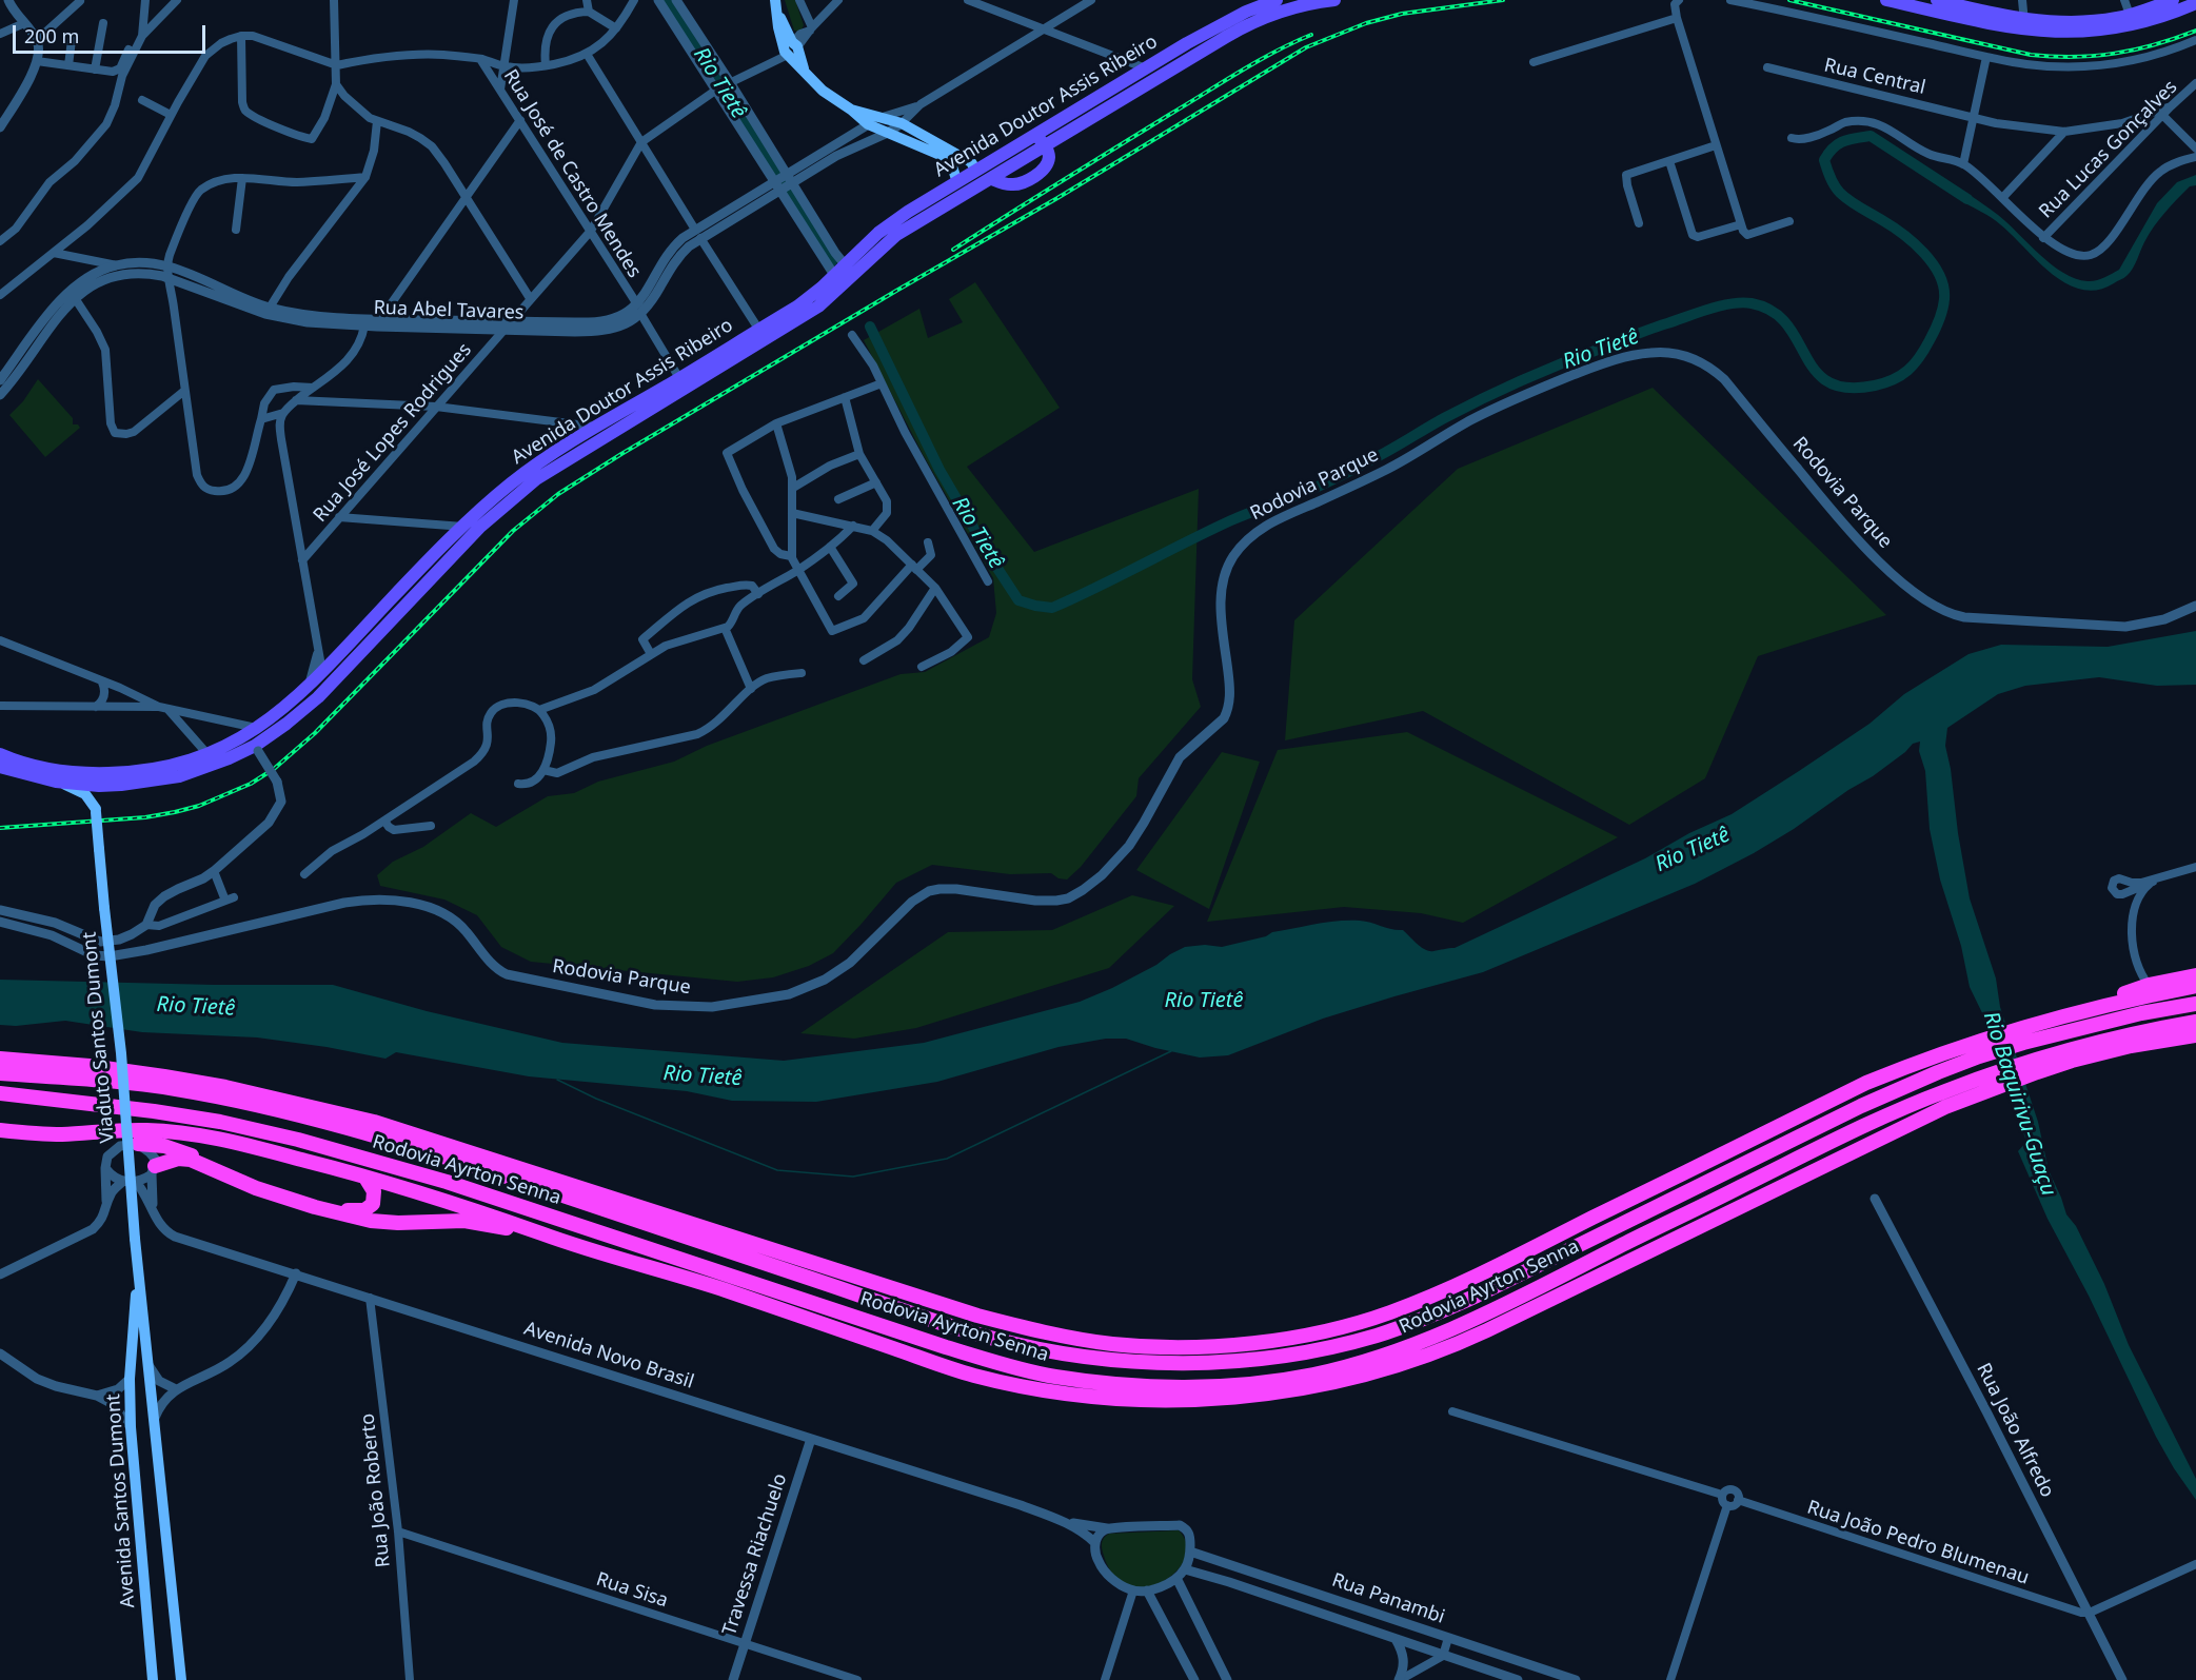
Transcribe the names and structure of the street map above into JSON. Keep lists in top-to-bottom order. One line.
{"streets":{"highway":["Rodovia Ayrton Senna"],"main road":["Avenida Doutor Assis Ribeiro","Viaduto Santos Dumont","Avenida Santos Dumont"],"street":["Rua Central","Rua Lucas Gonçalves","Rua José de Castro Mendes","Rua Abel Tavares","Rua José Lopes Rodrigues","Rodovia Parque","Avenida Novo Brasil","Rua João Alfredo","Rua João Roberto","Rua João Pedro Blumenau","Travessa Riachuelo","Rua Sisa","Rua Panambi"]},"crossings":[["Rua Central","Rua Lucas Gonçalves"],["Avenida Doutor Assis Ribeiro","Rua José de Castro Mendes"],["Avenida Doutor Assis Ribeiro","Viaduto Santos Dumont"],["Rua José de Castro Mendes","Rua Abel Tavares"],["Rua José de Castro Mendes","Rua José Lopes Rodrigues"],["Rua Abel Tavares","Rua José Lopes Rodrigues"],["Viaduto Santos Dumont","Avenida Santos Dumont"],["Avenida Novo Brasil","Rua João Roberto"],["Avenida Novo Brasil","Travessa Riachuelo"],["Avenida Novo Brasil","Rua Panambi"],["Rua João Alfredo","Rua João Pedro Blumenau"],["Rua João Roberto","Rua Sisa"],["Travessa Riachuelo","Rua Sisa"]],"water":["Rio Tietê","Rio Baquirivu-Guaçu"],"scale_bar":"200 m"}
